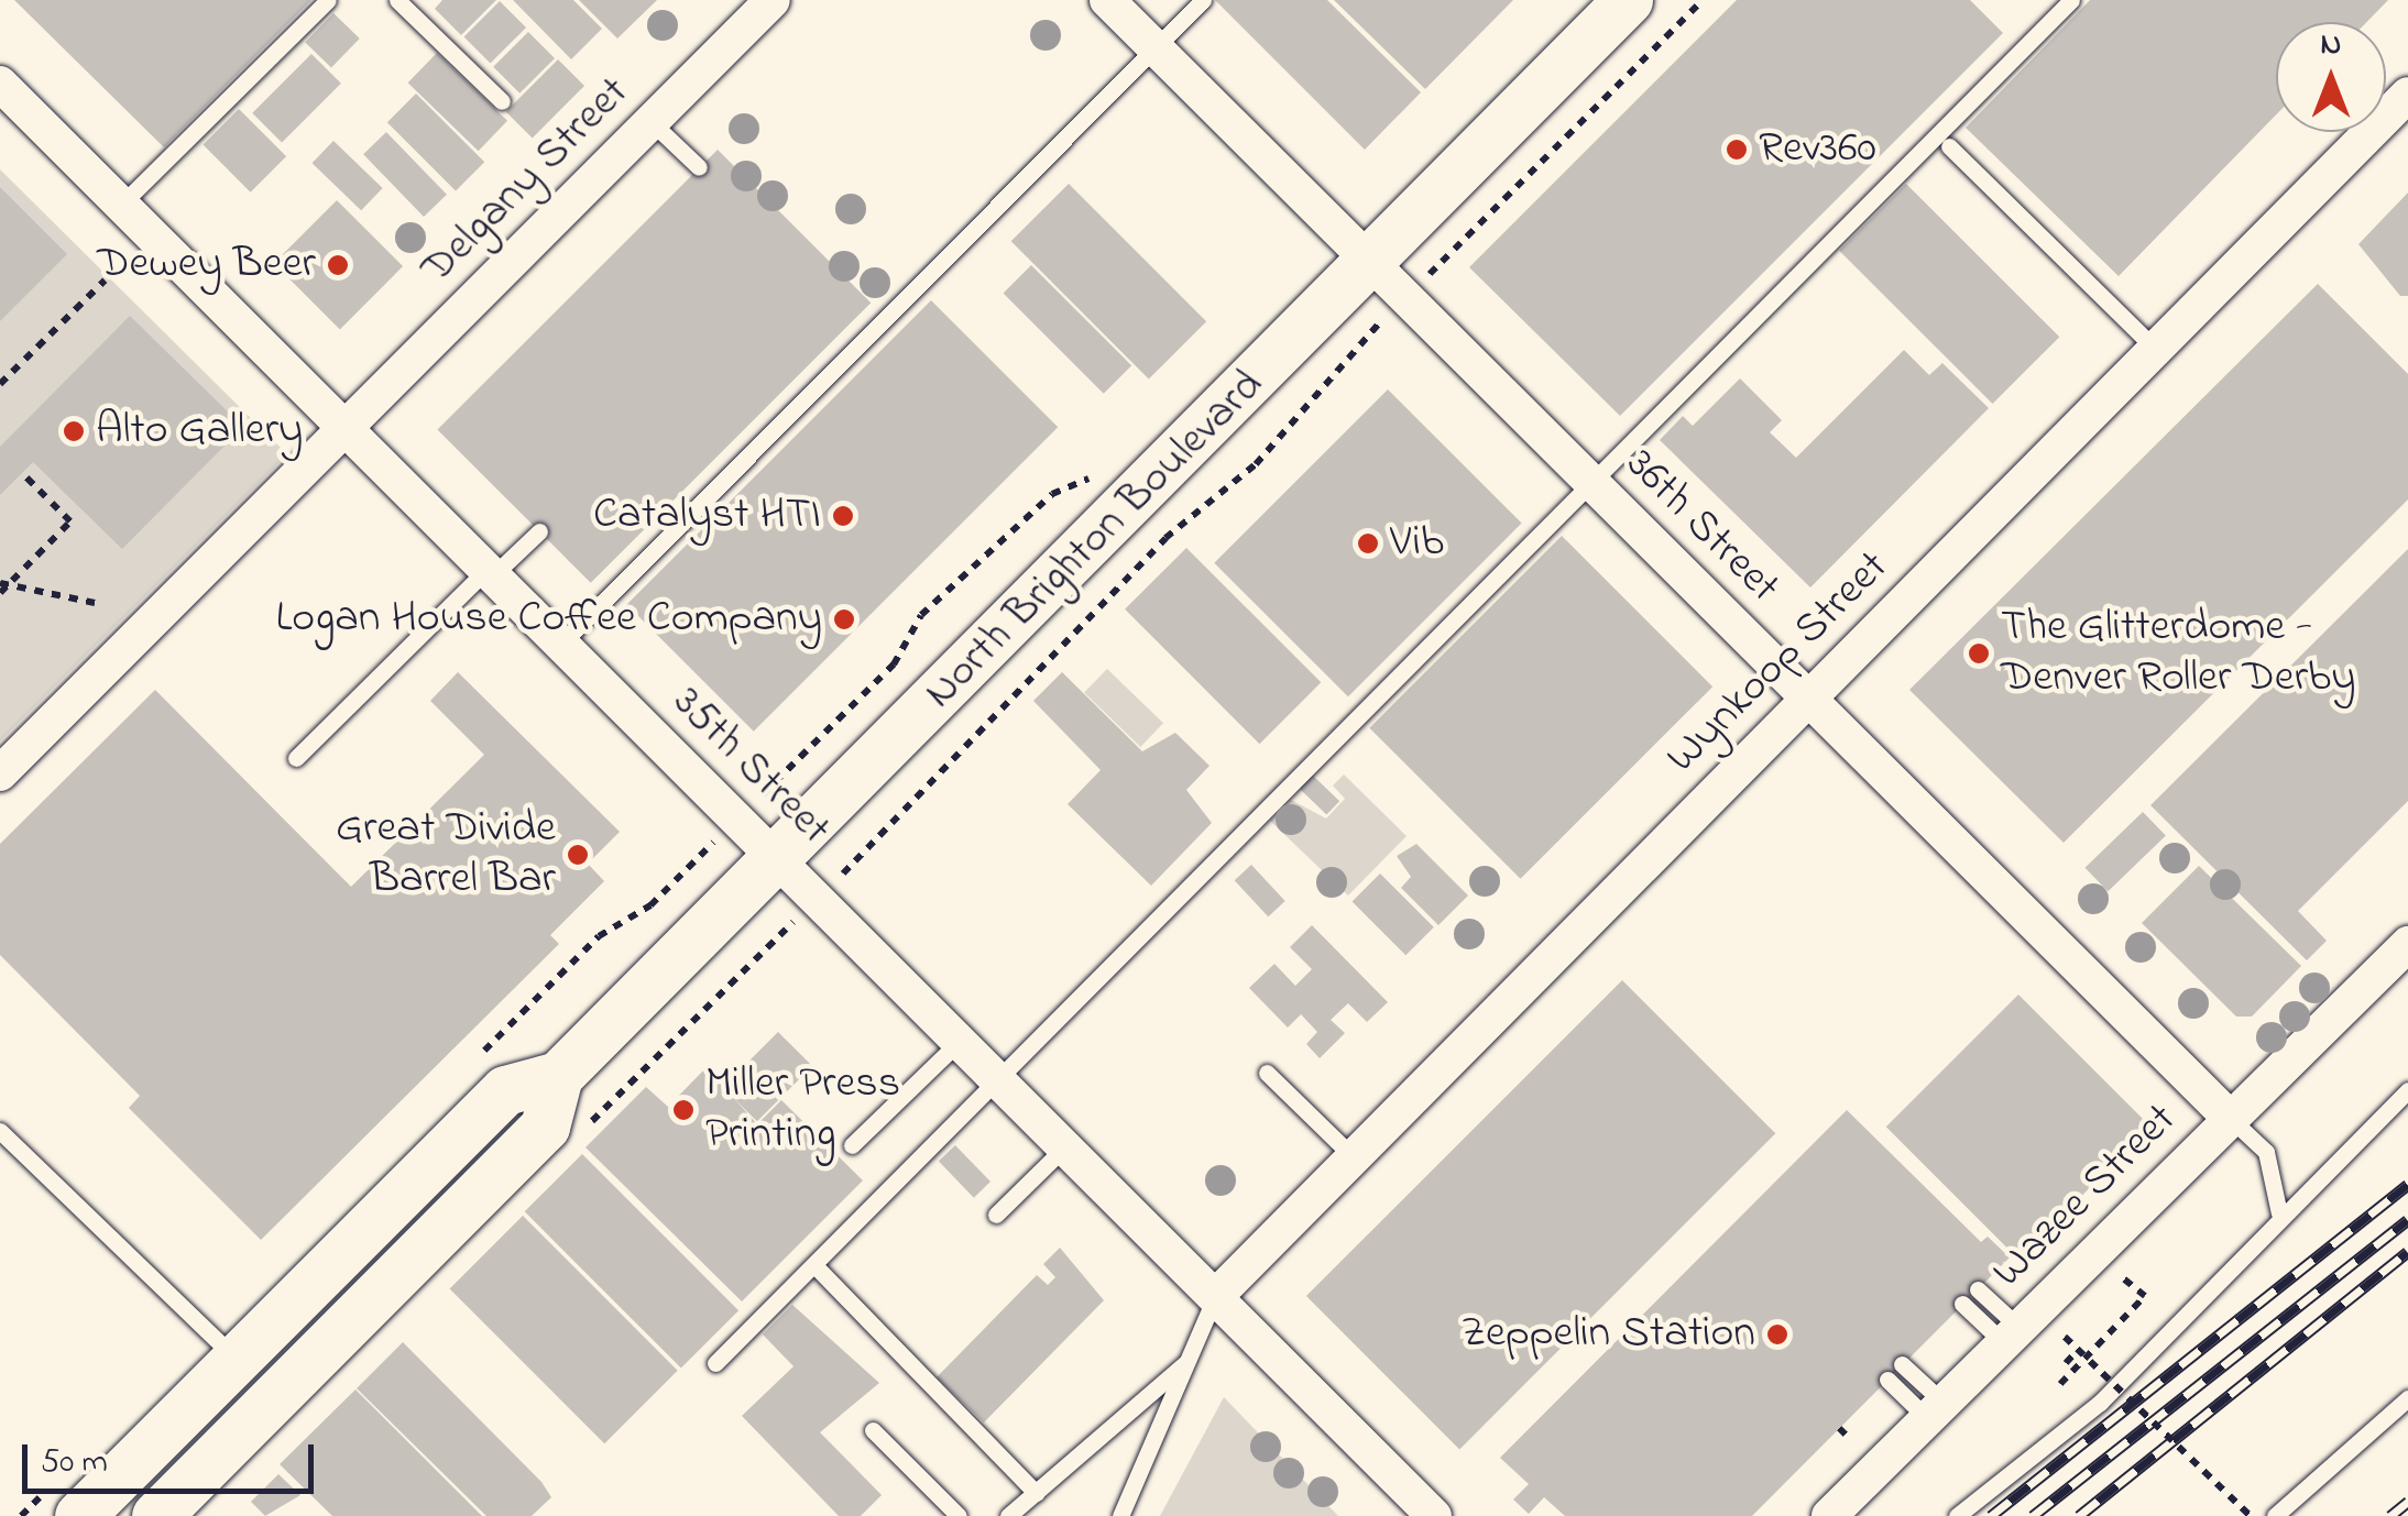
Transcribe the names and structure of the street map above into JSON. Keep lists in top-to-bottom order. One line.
{"streets":{"main road":["North Brighton Boulevard"],"street":["Delgany Street","36th Street","Wynkoop Street","35th Street","Wazee Street"]},"crossings":[["Delgany Street","35th Street"],["36th Street","North Brighton Boulevard"],["36th Street","Wynkoop Street"],["36th Street","Wazee Street"],["North Brighton Boulevard","35th Street"],["Wynkoop Street","35th Street"]],"places":["Rev360","Dewey Beer","Alto Gallery","Catalyst HTI","Vib","Logan House Coffee Company","The Glitterdome - Denver Roller Derby","Great Divide Barrel Bar","Miller Press Printing","Zeppelin Station"],"scale_bar":"50 m","north":"top"}
